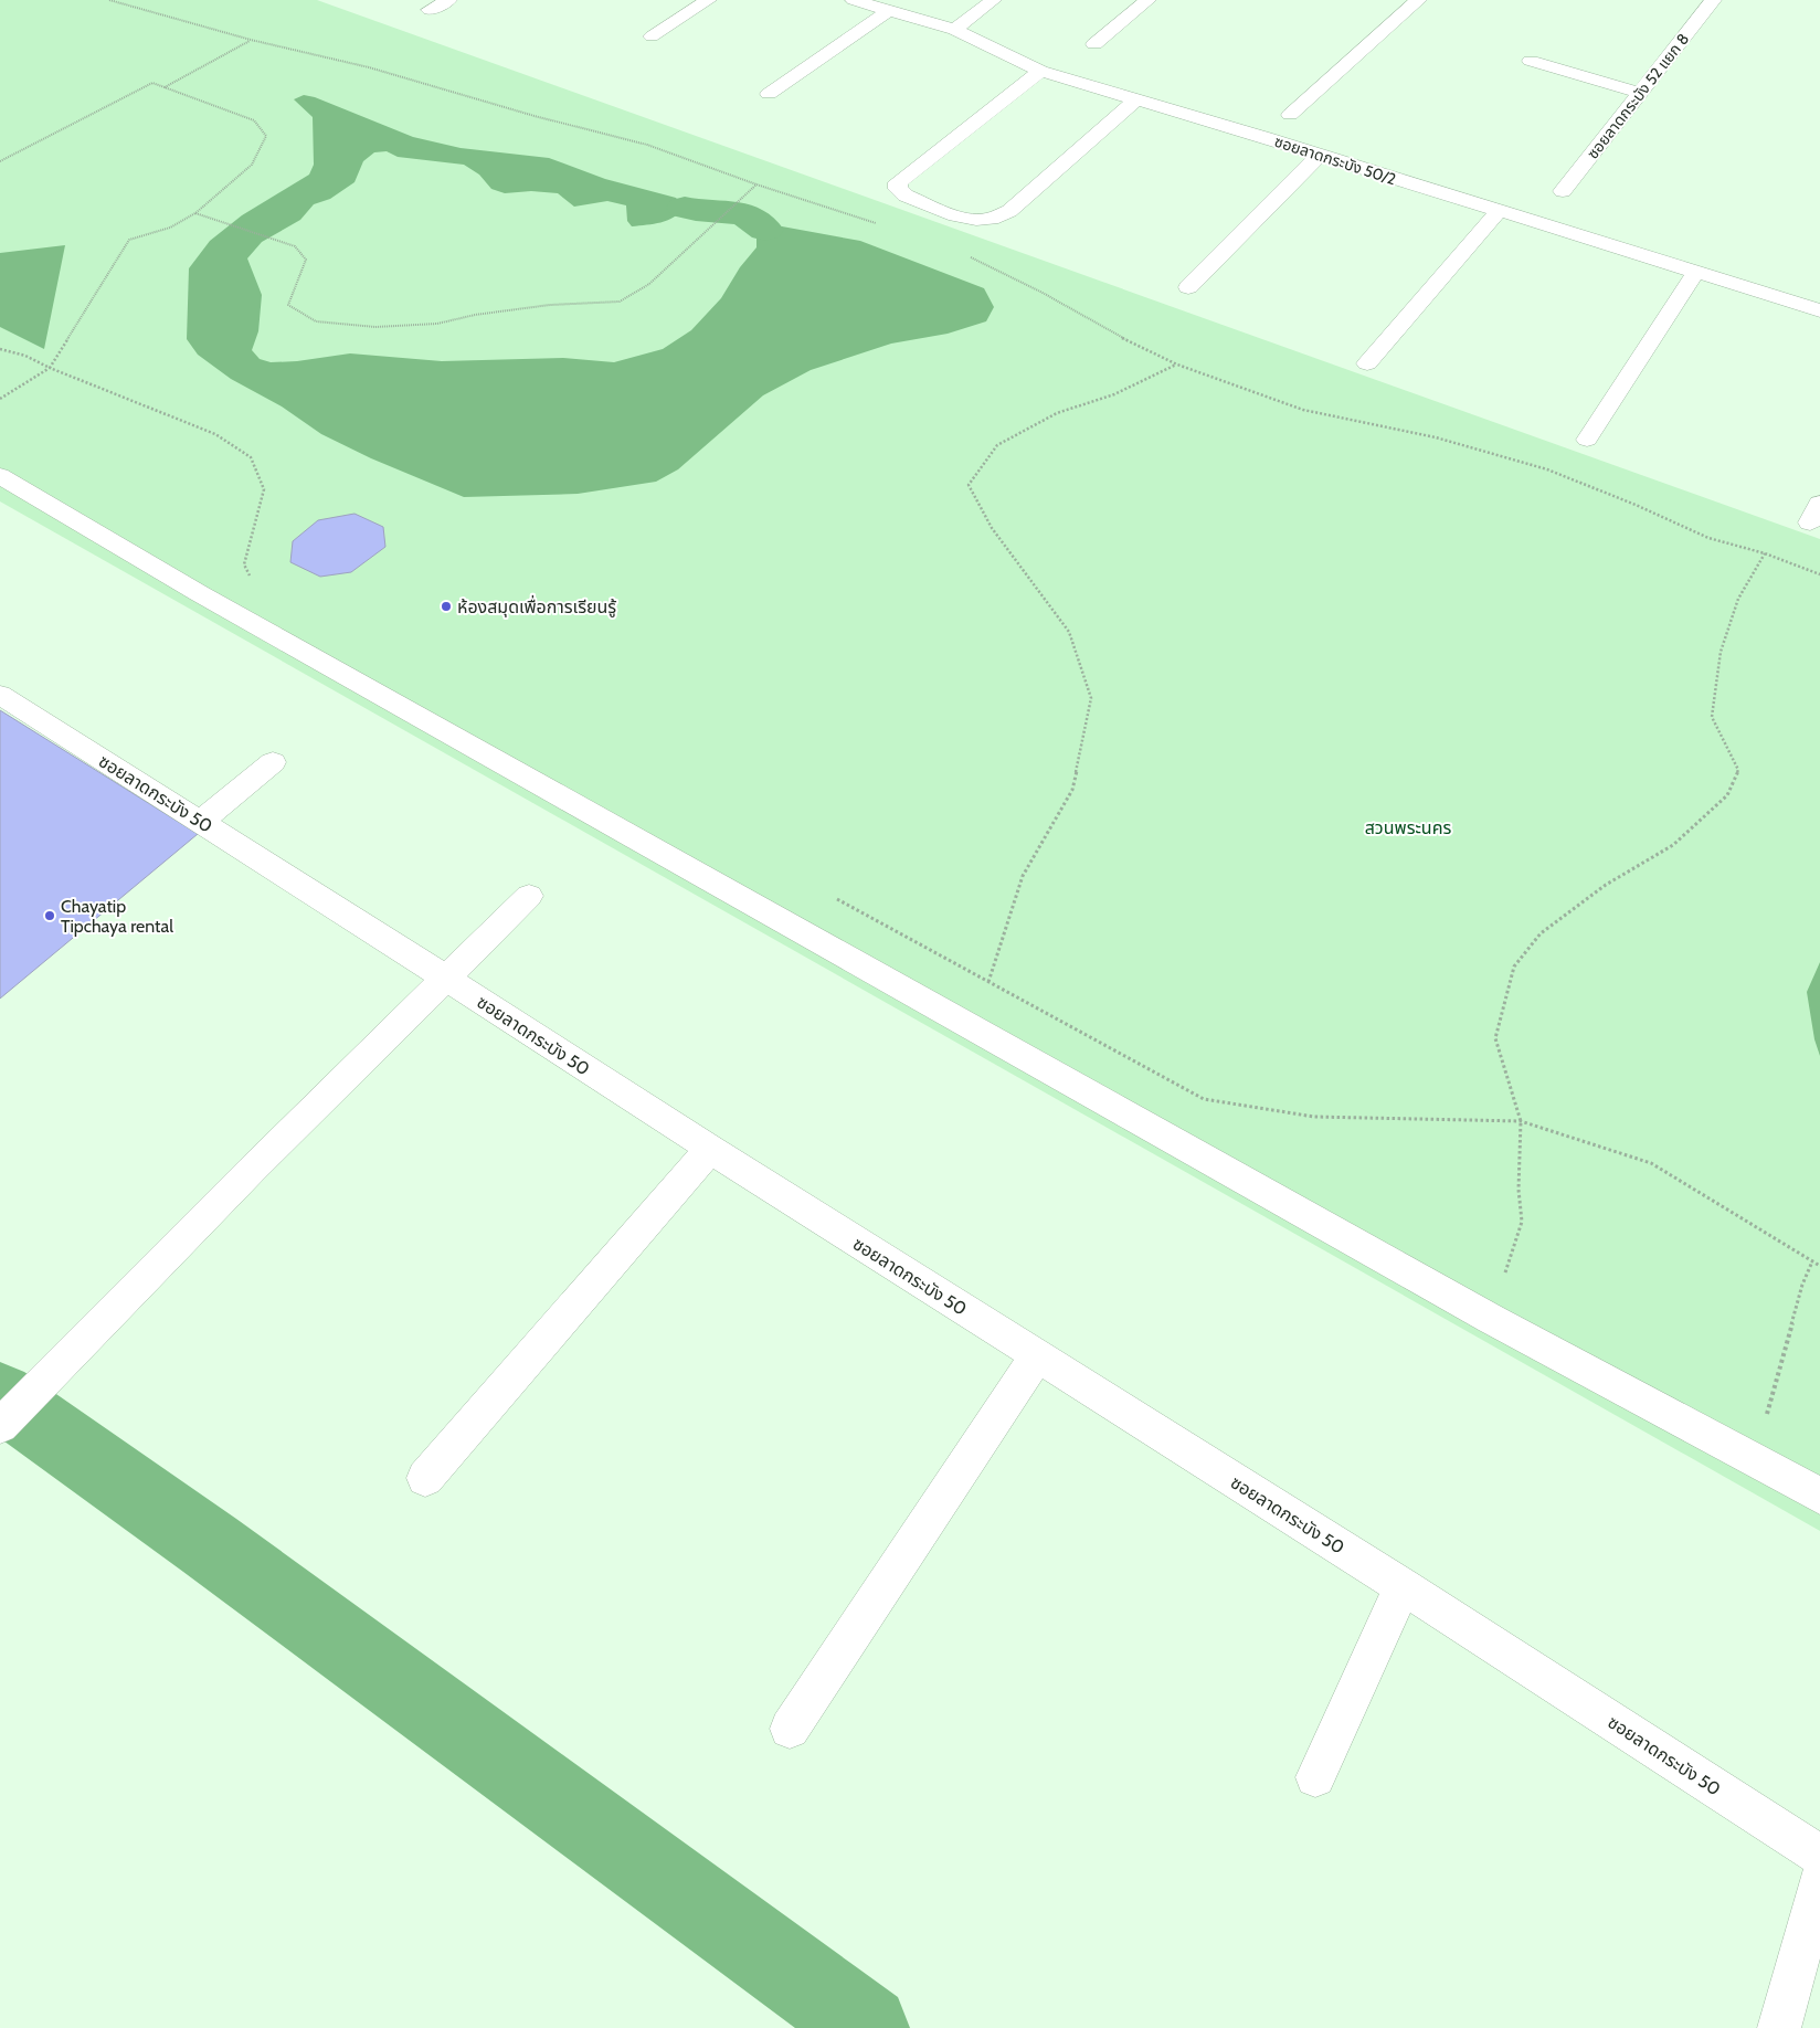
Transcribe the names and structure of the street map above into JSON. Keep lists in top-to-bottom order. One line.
{"streets":{"street":["ซอยลาดกระบัง 52 แยก 8","ซอยลาดกระบัง 50/2","ซอยลาดกระบัง 50"]},"parks":["สวนพระนคร"],"places":["ห้องสมุดเพื่อการเรียนรู้","Chayatip Tipchaya rental"]}
